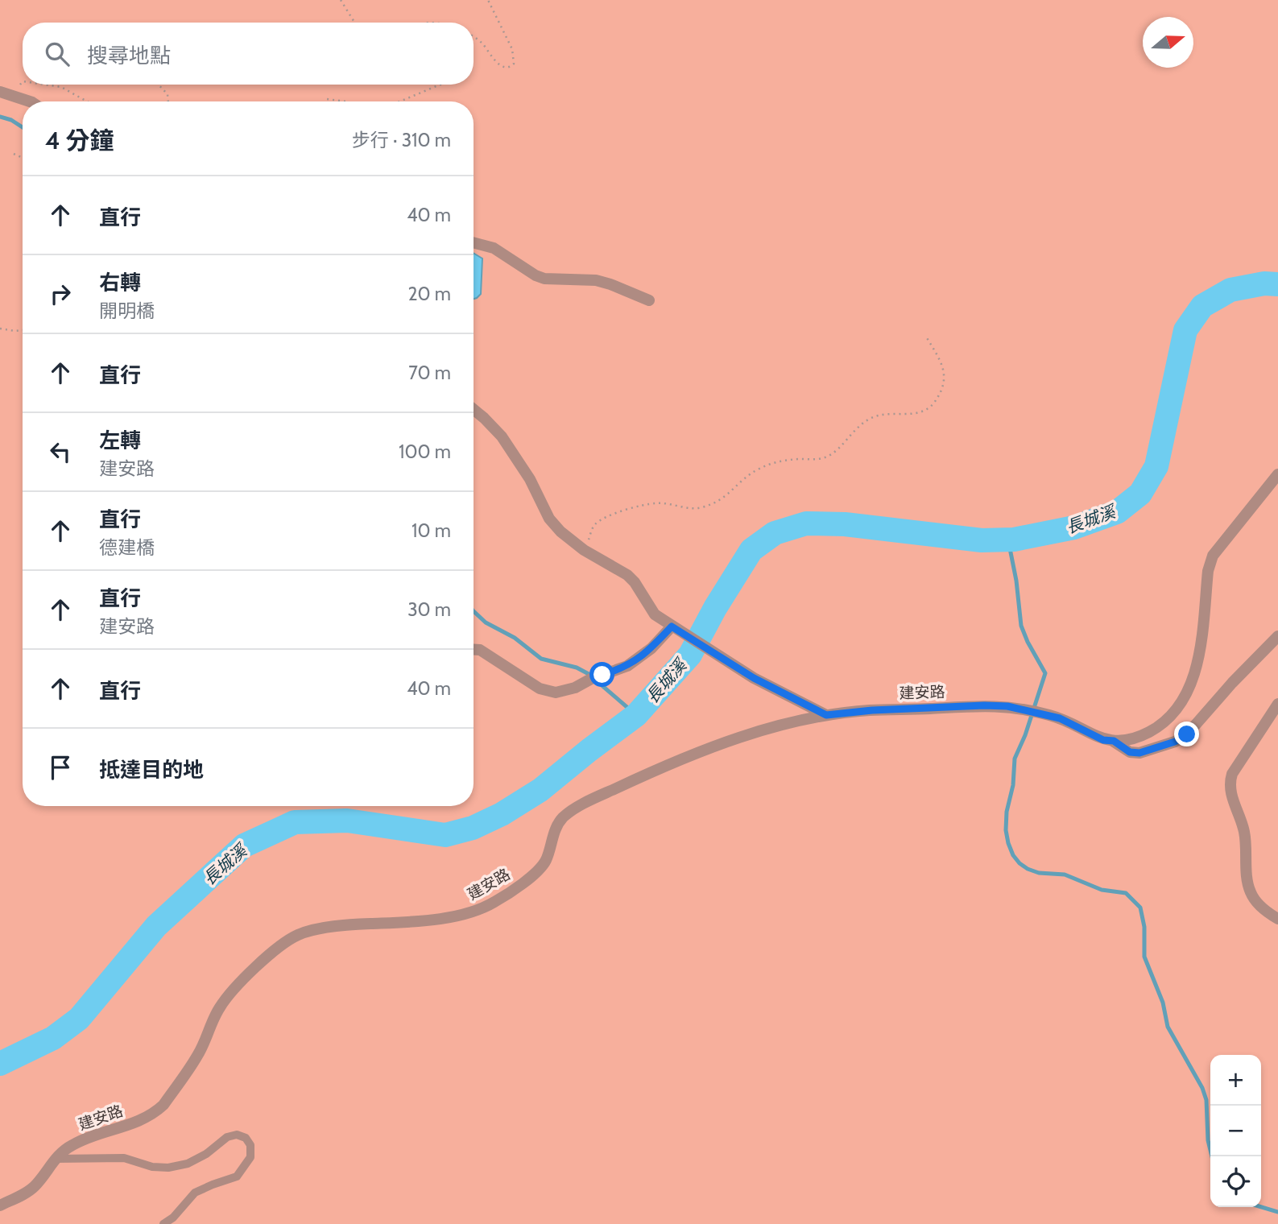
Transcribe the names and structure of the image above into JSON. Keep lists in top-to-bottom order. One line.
{"streets":{"street":["建安路"]},"water":["長城溪"],"north":"right","page":{"search":"搜尋地點","heading":["4 分鐘","步行 · 310 m"],"list":[["直行","40 m"],["右轉","開明橋","20 m"],["直行","70 m"],["左轉","建安路","100 m"],["直行","德建橋","10 m"],["直行","建安路","30 m"],["直行","40 m"],"抵達目的地"],"map_buttons":["+","−"]}}
